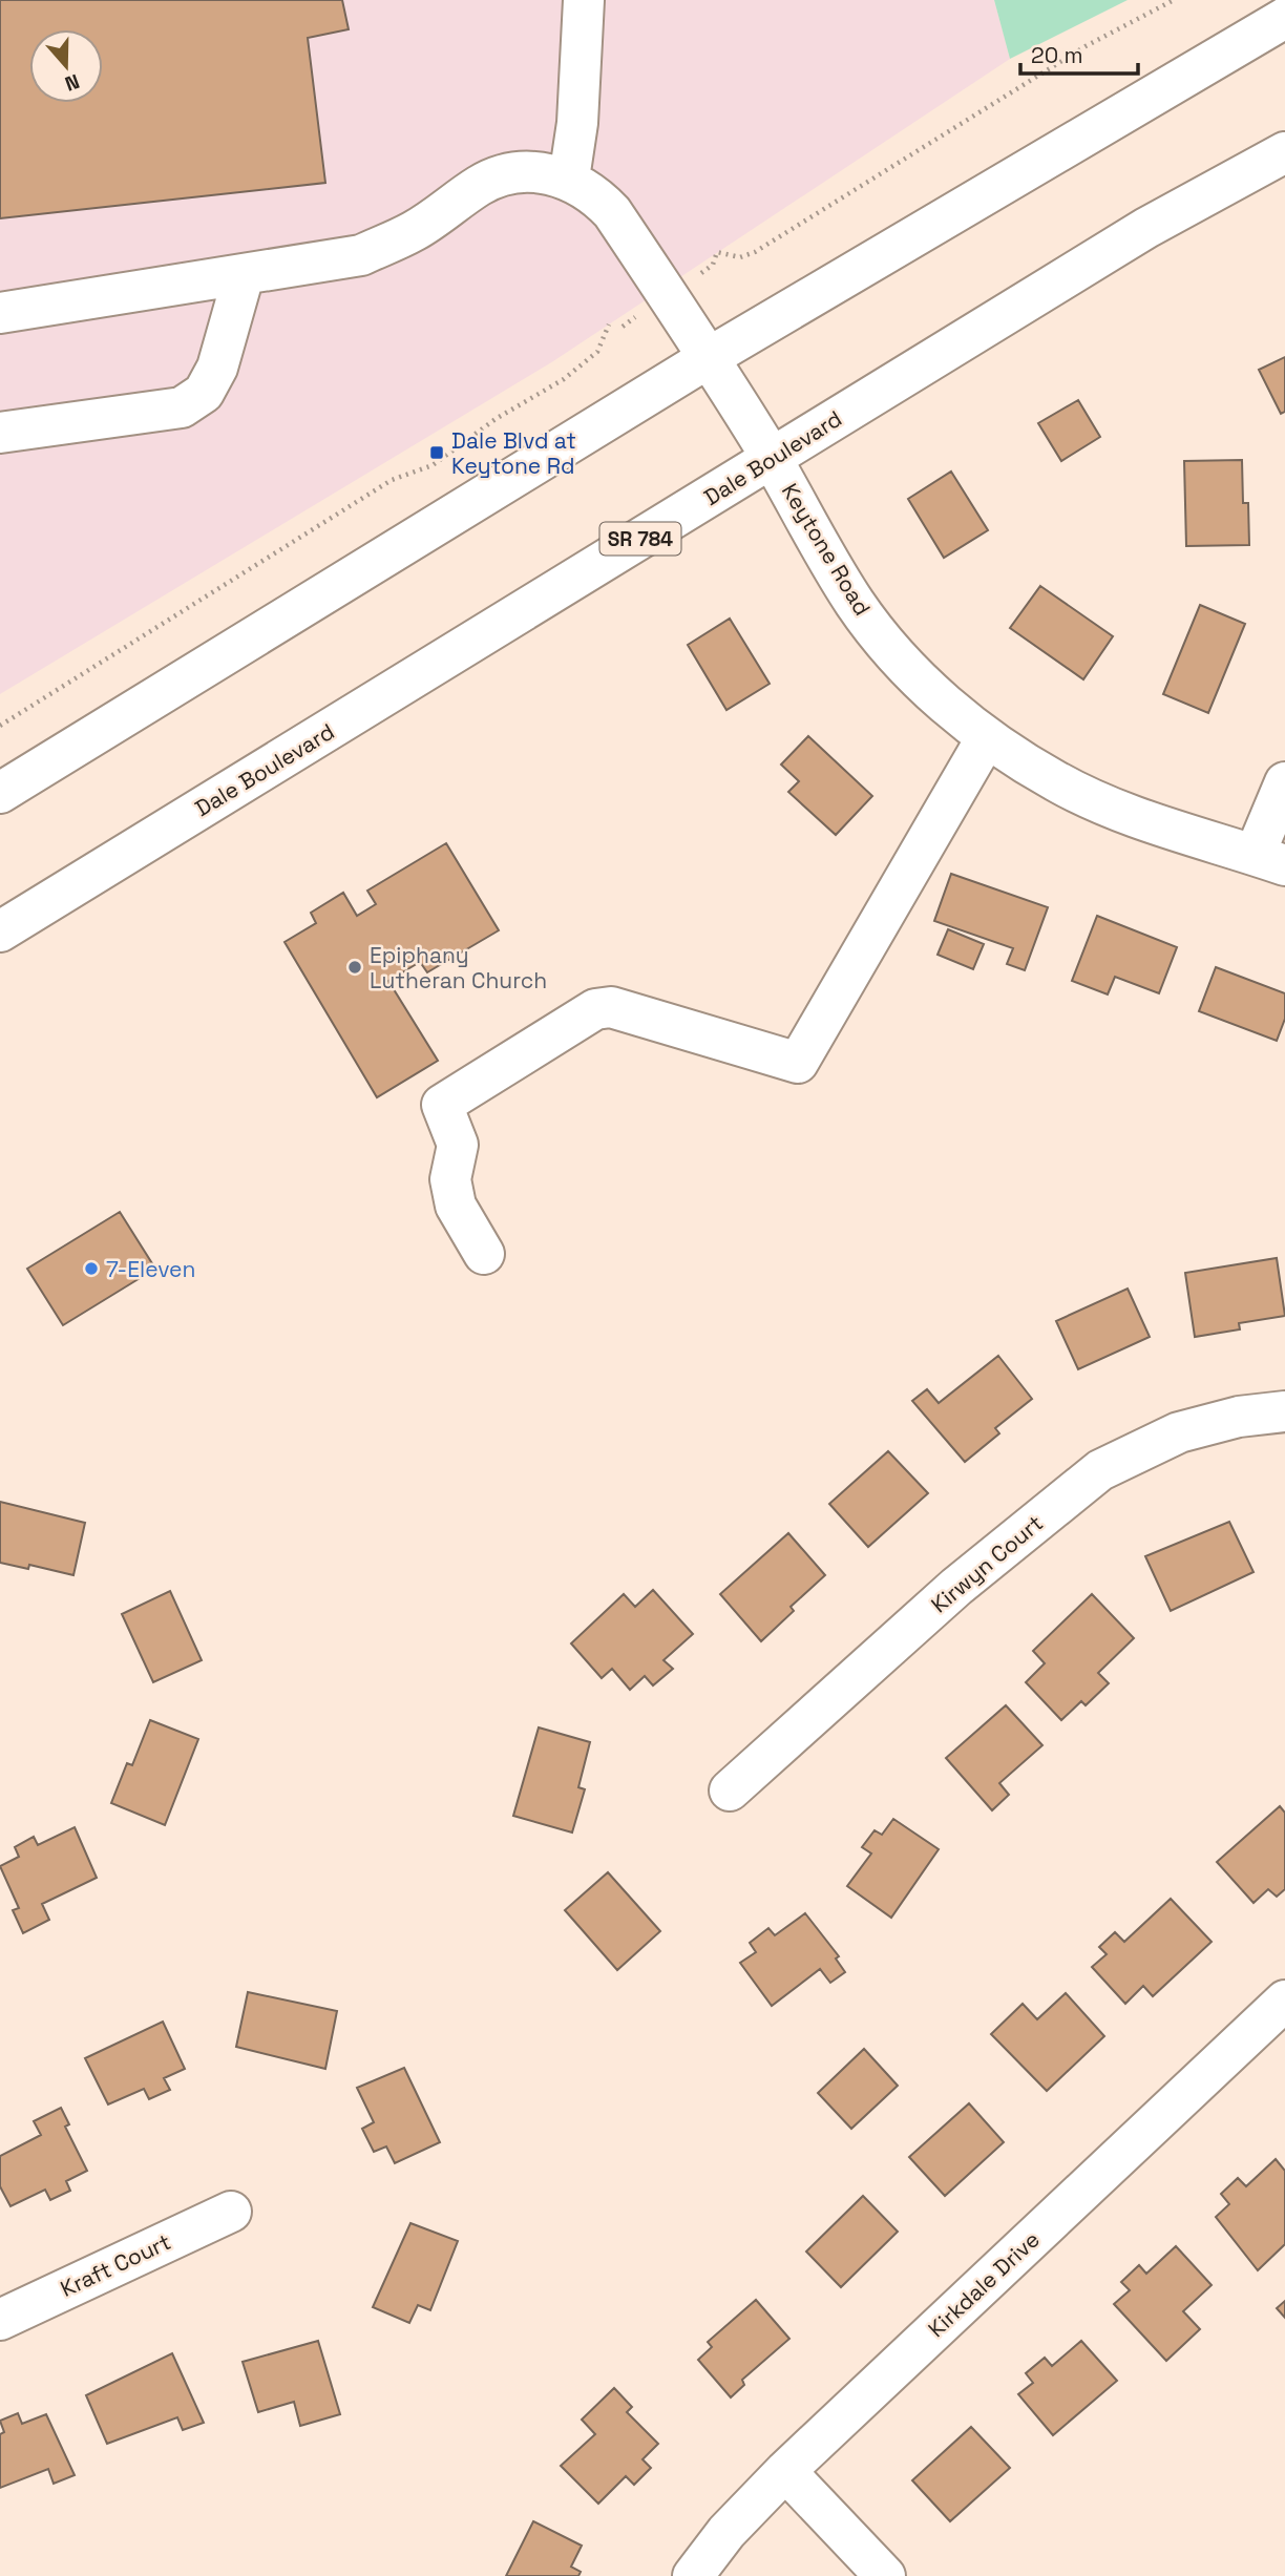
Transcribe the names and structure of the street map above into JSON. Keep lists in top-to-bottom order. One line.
{"streets":{"main road":["Dale Boulevard","SR 784","Keytone Road","Kirwyn Court","Kraft Court","Kirkdale Drive"]},"crossings":[["Dale Boulevard","Keytone Road"]],"places":{"transit":["Dale Blvd at Keytone Rd"],"other":["Epiphany Lutheran Church","7-Eleven"]},"scale_bar":"20 m","north":"bottom"}
